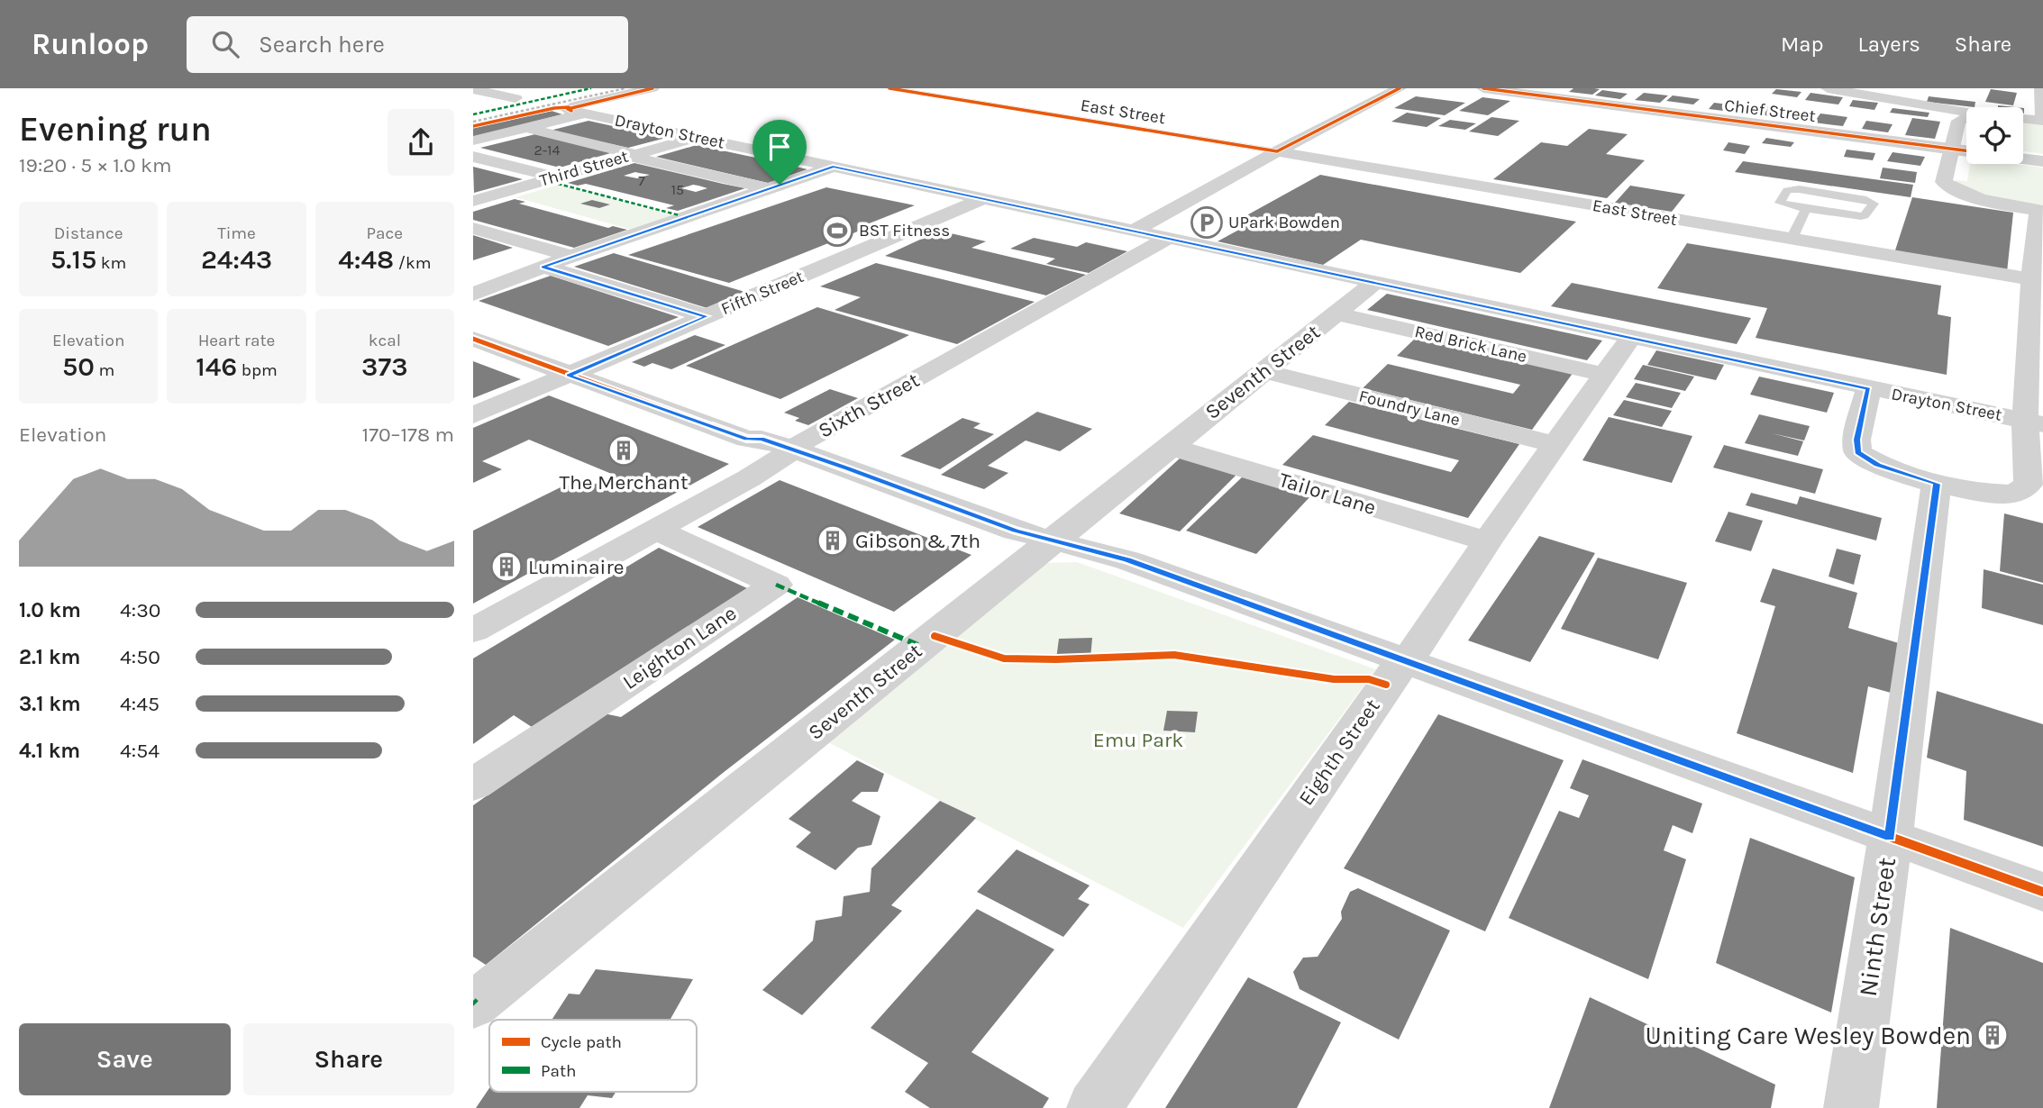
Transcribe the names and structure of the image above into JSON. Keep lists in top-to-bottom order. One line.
{"streets":{"street":["Chief Street","East Street","Drayton Street","Third Street","Fifth Street","Red Brick Lane","Seventh Street","Sixth Street","Foundry Lane","Tailor Lane","Leighton Lane","Eighth Street","Ninth Street"]},"crossings":[["Drayton Street","Third Street"],["Drayton Street","Fifth Street"],["Drayton Street","Seventh Street"],["Drayton Street","Sixth Street"],["Drayton Street","Eighth Street"],["Red Brick Lane","Seventh Street"],["Red Brick Lane","Eighth Street"],["Seventh Street","Foundry Lane"],["Seventh Street","Tailor Lane"],["Sixth Street","Leighton Lane"],["Foundry Lane","Eighth Street"],["Tailor Lane","Eighth Street"]],"parks":["Emu Park"],"places":{"parking":["UPark Bowden"],"sports":["BST Fitness"],"building":["The Merchant","Gibson & 7th","Luminaire","Uniting Care Wesley Bowden"]},"house_numbers":["2-14","7","15"],"legend":["Cycle path","Path"],"page":{"header":"Runloop","search":"Search here","nav":["Map","Layers","Share"],"heading":["Evening run","19:20 · 5 × 1.0 km"],"stats":[["Distance","5.15 km"],["Time","24:43"],["Pace","4:48 /km"],["Elevation","50 m"],["Heart rate","146 bpm"],["kcal","373"]],"chart":["Elevation","170–178 m"],"list":[{"name":"1.0 km","note":"4:30"},{"name":"2.1 km","note":"4:50"},{"name":"3.1 km","note":"4:45"},{"name":"4.1 km","note":"4:54"}],"buttons":["Save","Share"]}}
